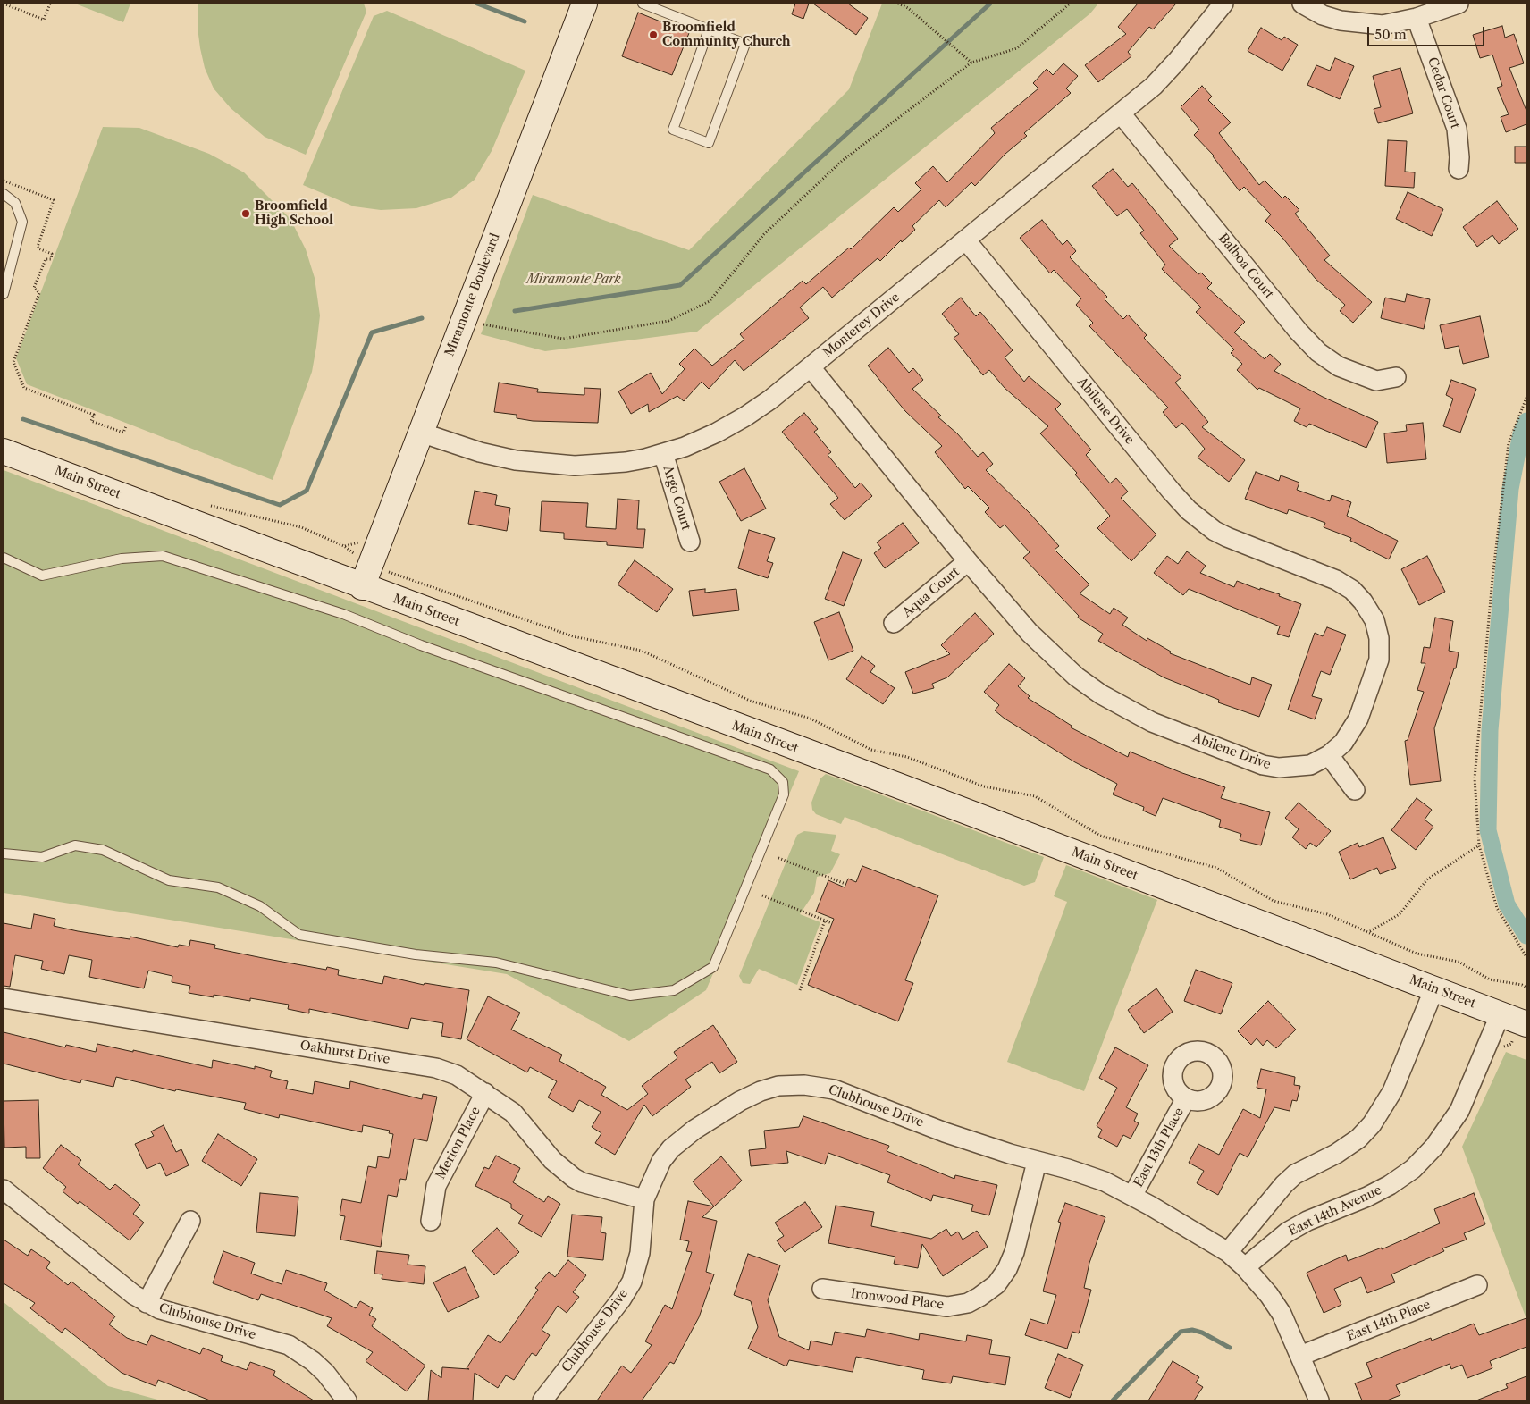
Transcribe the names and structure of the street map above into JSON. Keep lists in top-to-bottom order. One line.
{"streets":{"main road":["Miramonte Boulevard","Main Street"],"street":["Cedar Court","Balboa Court","Monterey Drive","Abilene Drive","Argo Court","Aqua Court","Oakhurst Drive","Clubhouse Drive","Merion Place","East 13th Place","East 14th Avenue","Ironwood Place","East 14th Place"]},"crossings":[["Balboa Court","Monterey Drive"],["Miramonte Boulevard","Monterey Drive"],["Miramonte Boulevard","Main Street"],["Monterey Drive","Abilene Drive"],["Monterey Drive","Argo Court"],["Abilene Drive","Aqua Court"],["Main Street","East 14th Avenue"],["Oakhurst Drive","Clubhouse Drive"],["Oakhurst Drive","Merion Place"],["Clubhouse Drive","East 13th Place"],["Clubhouse Drive","Ironwood Place"]],"parks":["Miramonte Park"],"places":["Broomfield Community Church","Broomfield High School"],"scale_bar":"50 m"}
